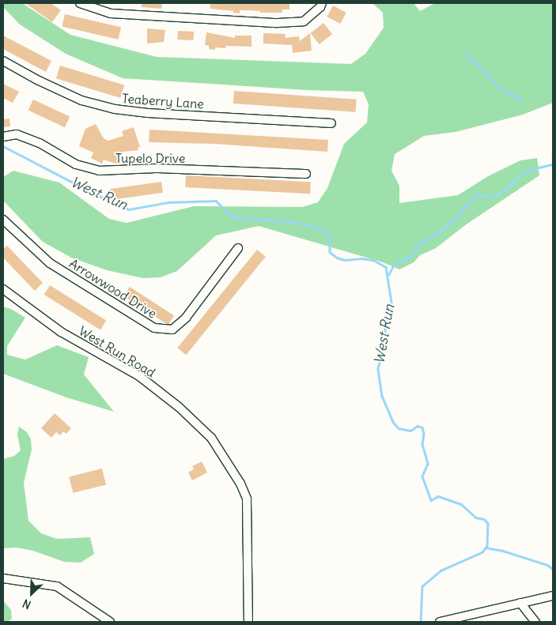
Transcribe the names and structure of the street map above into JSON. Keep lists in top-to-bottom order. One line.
{"streets":{"street":["Teaberry Lane","Tupelo Drive","Arrowwood Drive","West Run Road"]},"water":["West Run"],"north":"bottom left"}
